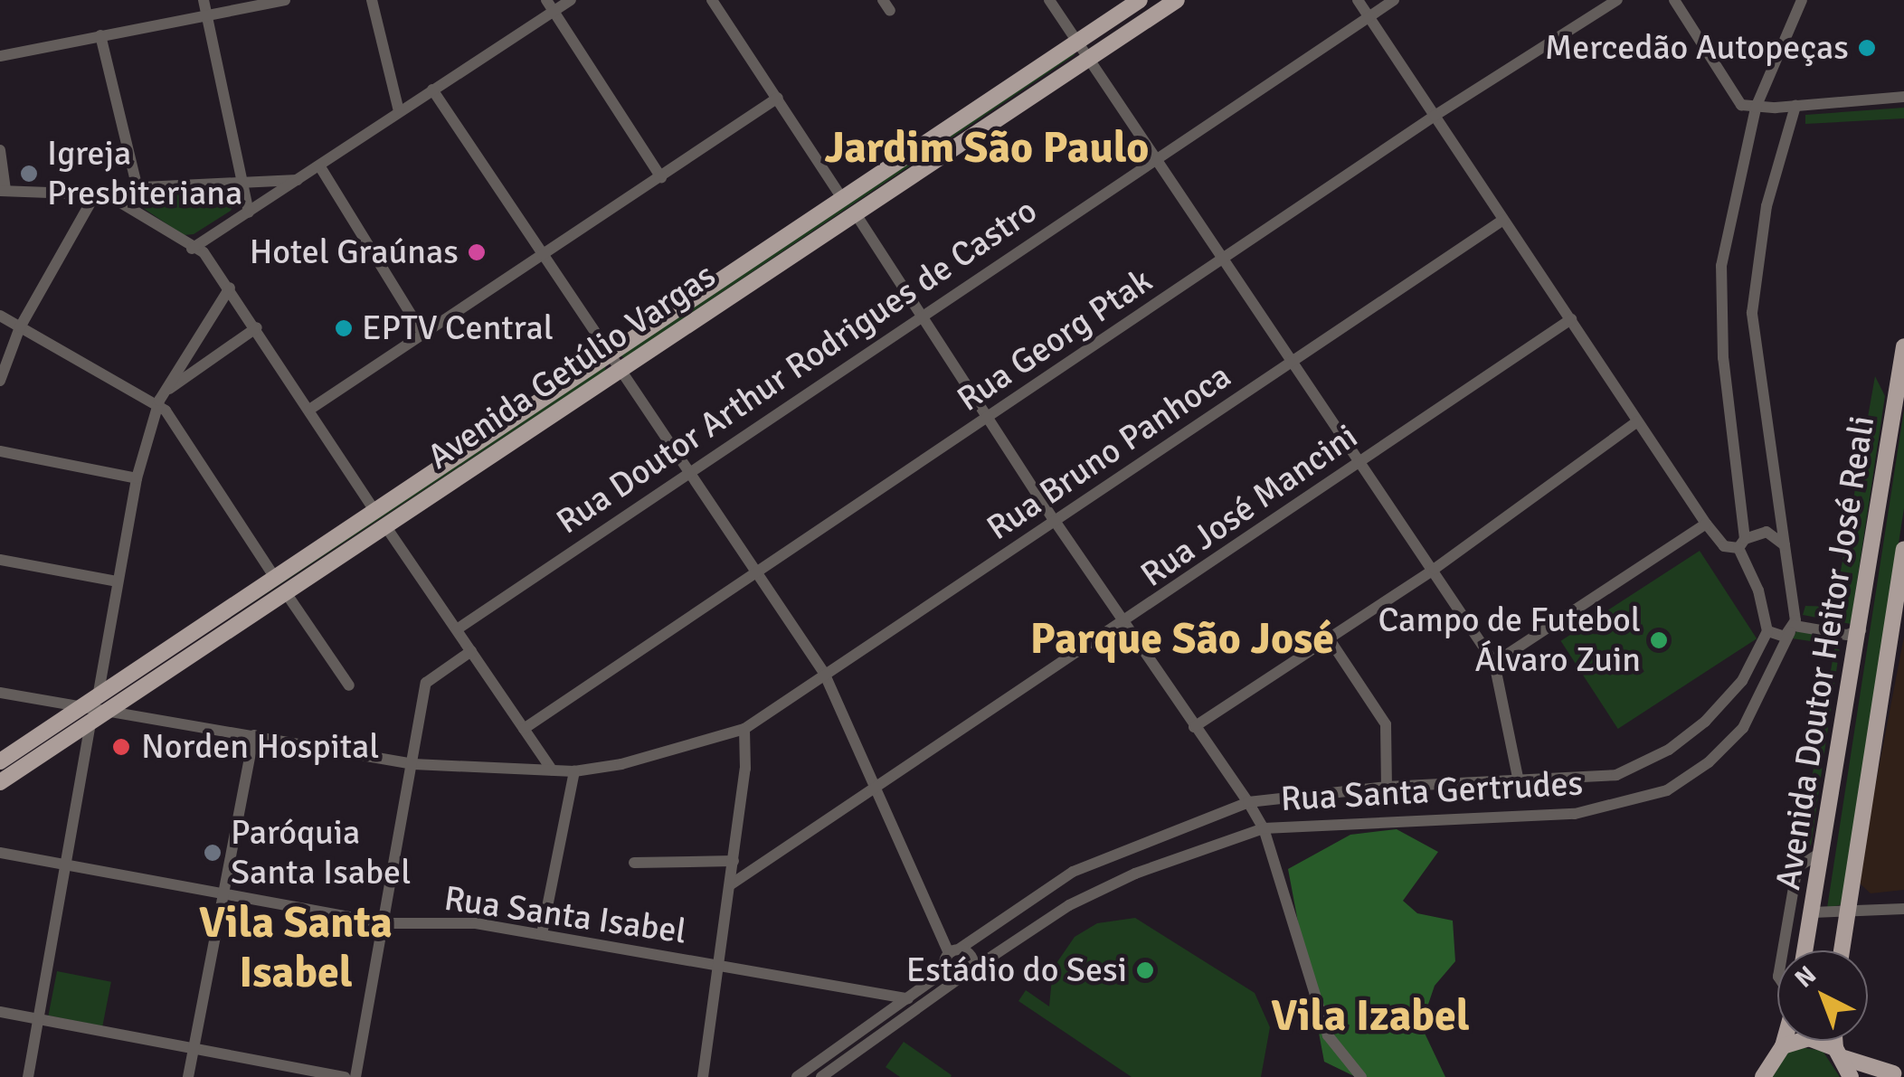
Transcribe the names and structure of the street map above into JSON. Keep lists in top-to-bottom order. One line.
{"streets":{"main road":["Avenida Getúlio Vargas","Avenida Doutor Heitor José Reali"],"street":["Rua Georg Ptak","Rua Doutor Arthur Rodrigues de Castro","Rua Bruno Panhoca","Rua José Mancini","Rua Santa Gertrudes","Rua Santa Isabel"]},"crossings":[["Avenida Getúlio Vargas","Rua Bruno Panhoca"]],"districts":["Jardim São Paulo","Parque São José","Vila Santa Isabel","Vila Izabel"],"places":["Mercedão Autopeças","Igreja Presbiteriana","Hotel Graúnas","EPTV Central","Campo de Futebol Álvaro Zuin","Norden Hospital","Paróquia Santa Isabel","Estádio do Sesi"],"north":"top left"}
